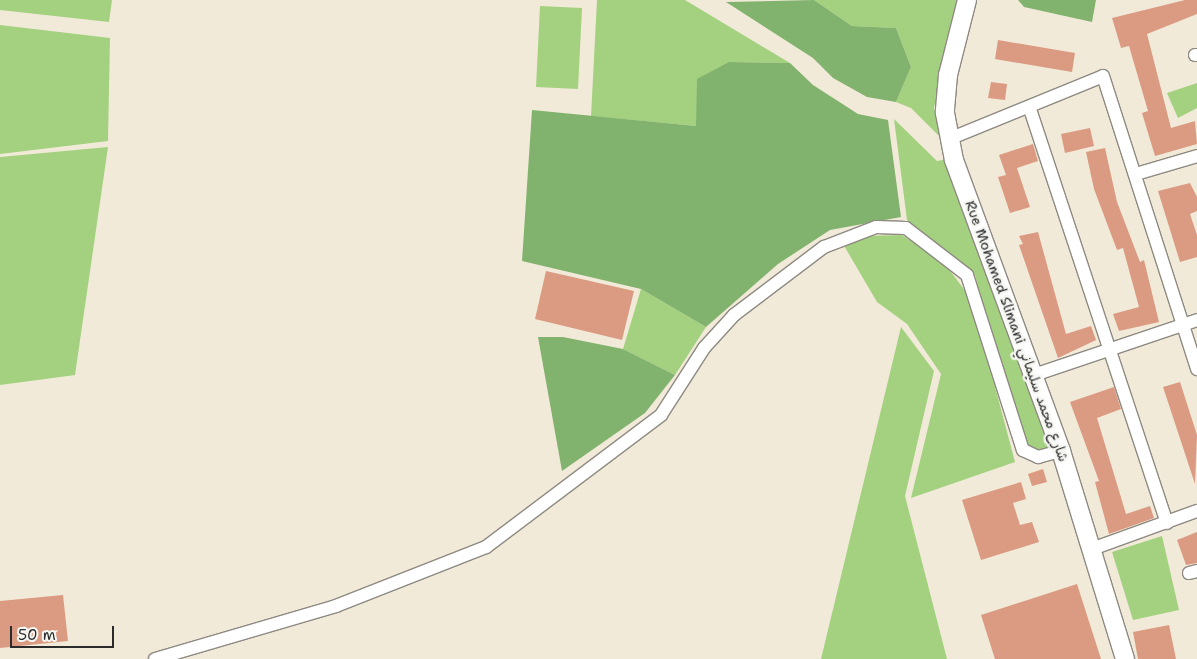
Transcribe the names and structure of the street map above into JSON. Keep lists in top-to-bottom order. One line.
{"streets":{"street":["Rue Mohamed Slimani شارع محمد سليماني"]},"scale_bar":"50 m"}
